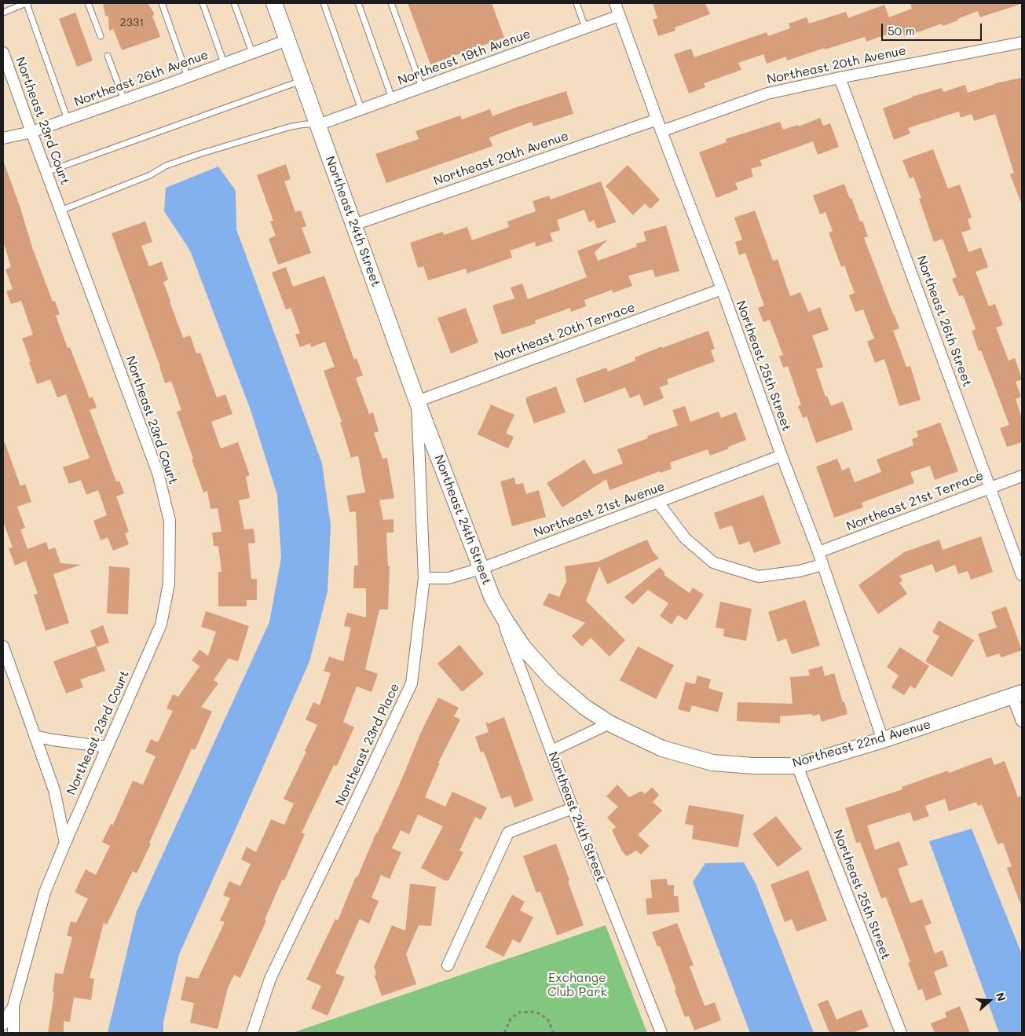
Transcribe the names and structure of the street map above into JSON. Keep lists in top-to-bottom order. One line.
{"streets":{"street":["Northeast 19th Avenue","Northeast 20th Avenue","Northeast 26th Avenue","Northeast 23rd Court","Northeast 24th Street","Northeast 26th Street","Northeast 20th Terrace","Northeast 25th Street","Northeast 21st Terrace","Northeast 21st Avenue","Northeast 22nd Avenue","Northeast 23rd Place"]},"crossings":[["Northeast 19th Avenue","Northeast 24th Street"],["Northeast 19th Avenue","Northeast 25th Street"],["Northeast 20th Avenue","Northeast 24th Street"],["Northeast 20th Avenue","Northeast 26th Street"],["Northeast 20th Avenue","Northeast 25th Street"],["Northeast 26th Avenue","Northeast 23rd Court"],["Northeast 26th Avenue","Northeast 24th Street"],["Northeast 24th Street","Northeast 20th Terrace"],["Northeast 24th Street","Northeast 21st Avenue"],["Northeast 24th Street","Northeast 22nd Avenue"],["Northeast 24th Street","Northeast 23rd Place"],["Northeast 26th Street","Northeast 21st Terrace"],["Northeast 20th Terrace","Northeast 25th Street"],["Northeast 20th Terrace","Northeast 23rd Place"],["Northeast 25th Street","Northeast 21st Terrace"],["Northeast 25th Street","Northeast 21st Avenue"],["Northeast 25th Street","Northeast 22nd Avenue"],["Northeast 21st Avenue","Northeast 23rd Place"]],"parks":["Exchange Club Park"],"house_numbers":["2331"],"scale_bar":"50 m","north":"right"}
